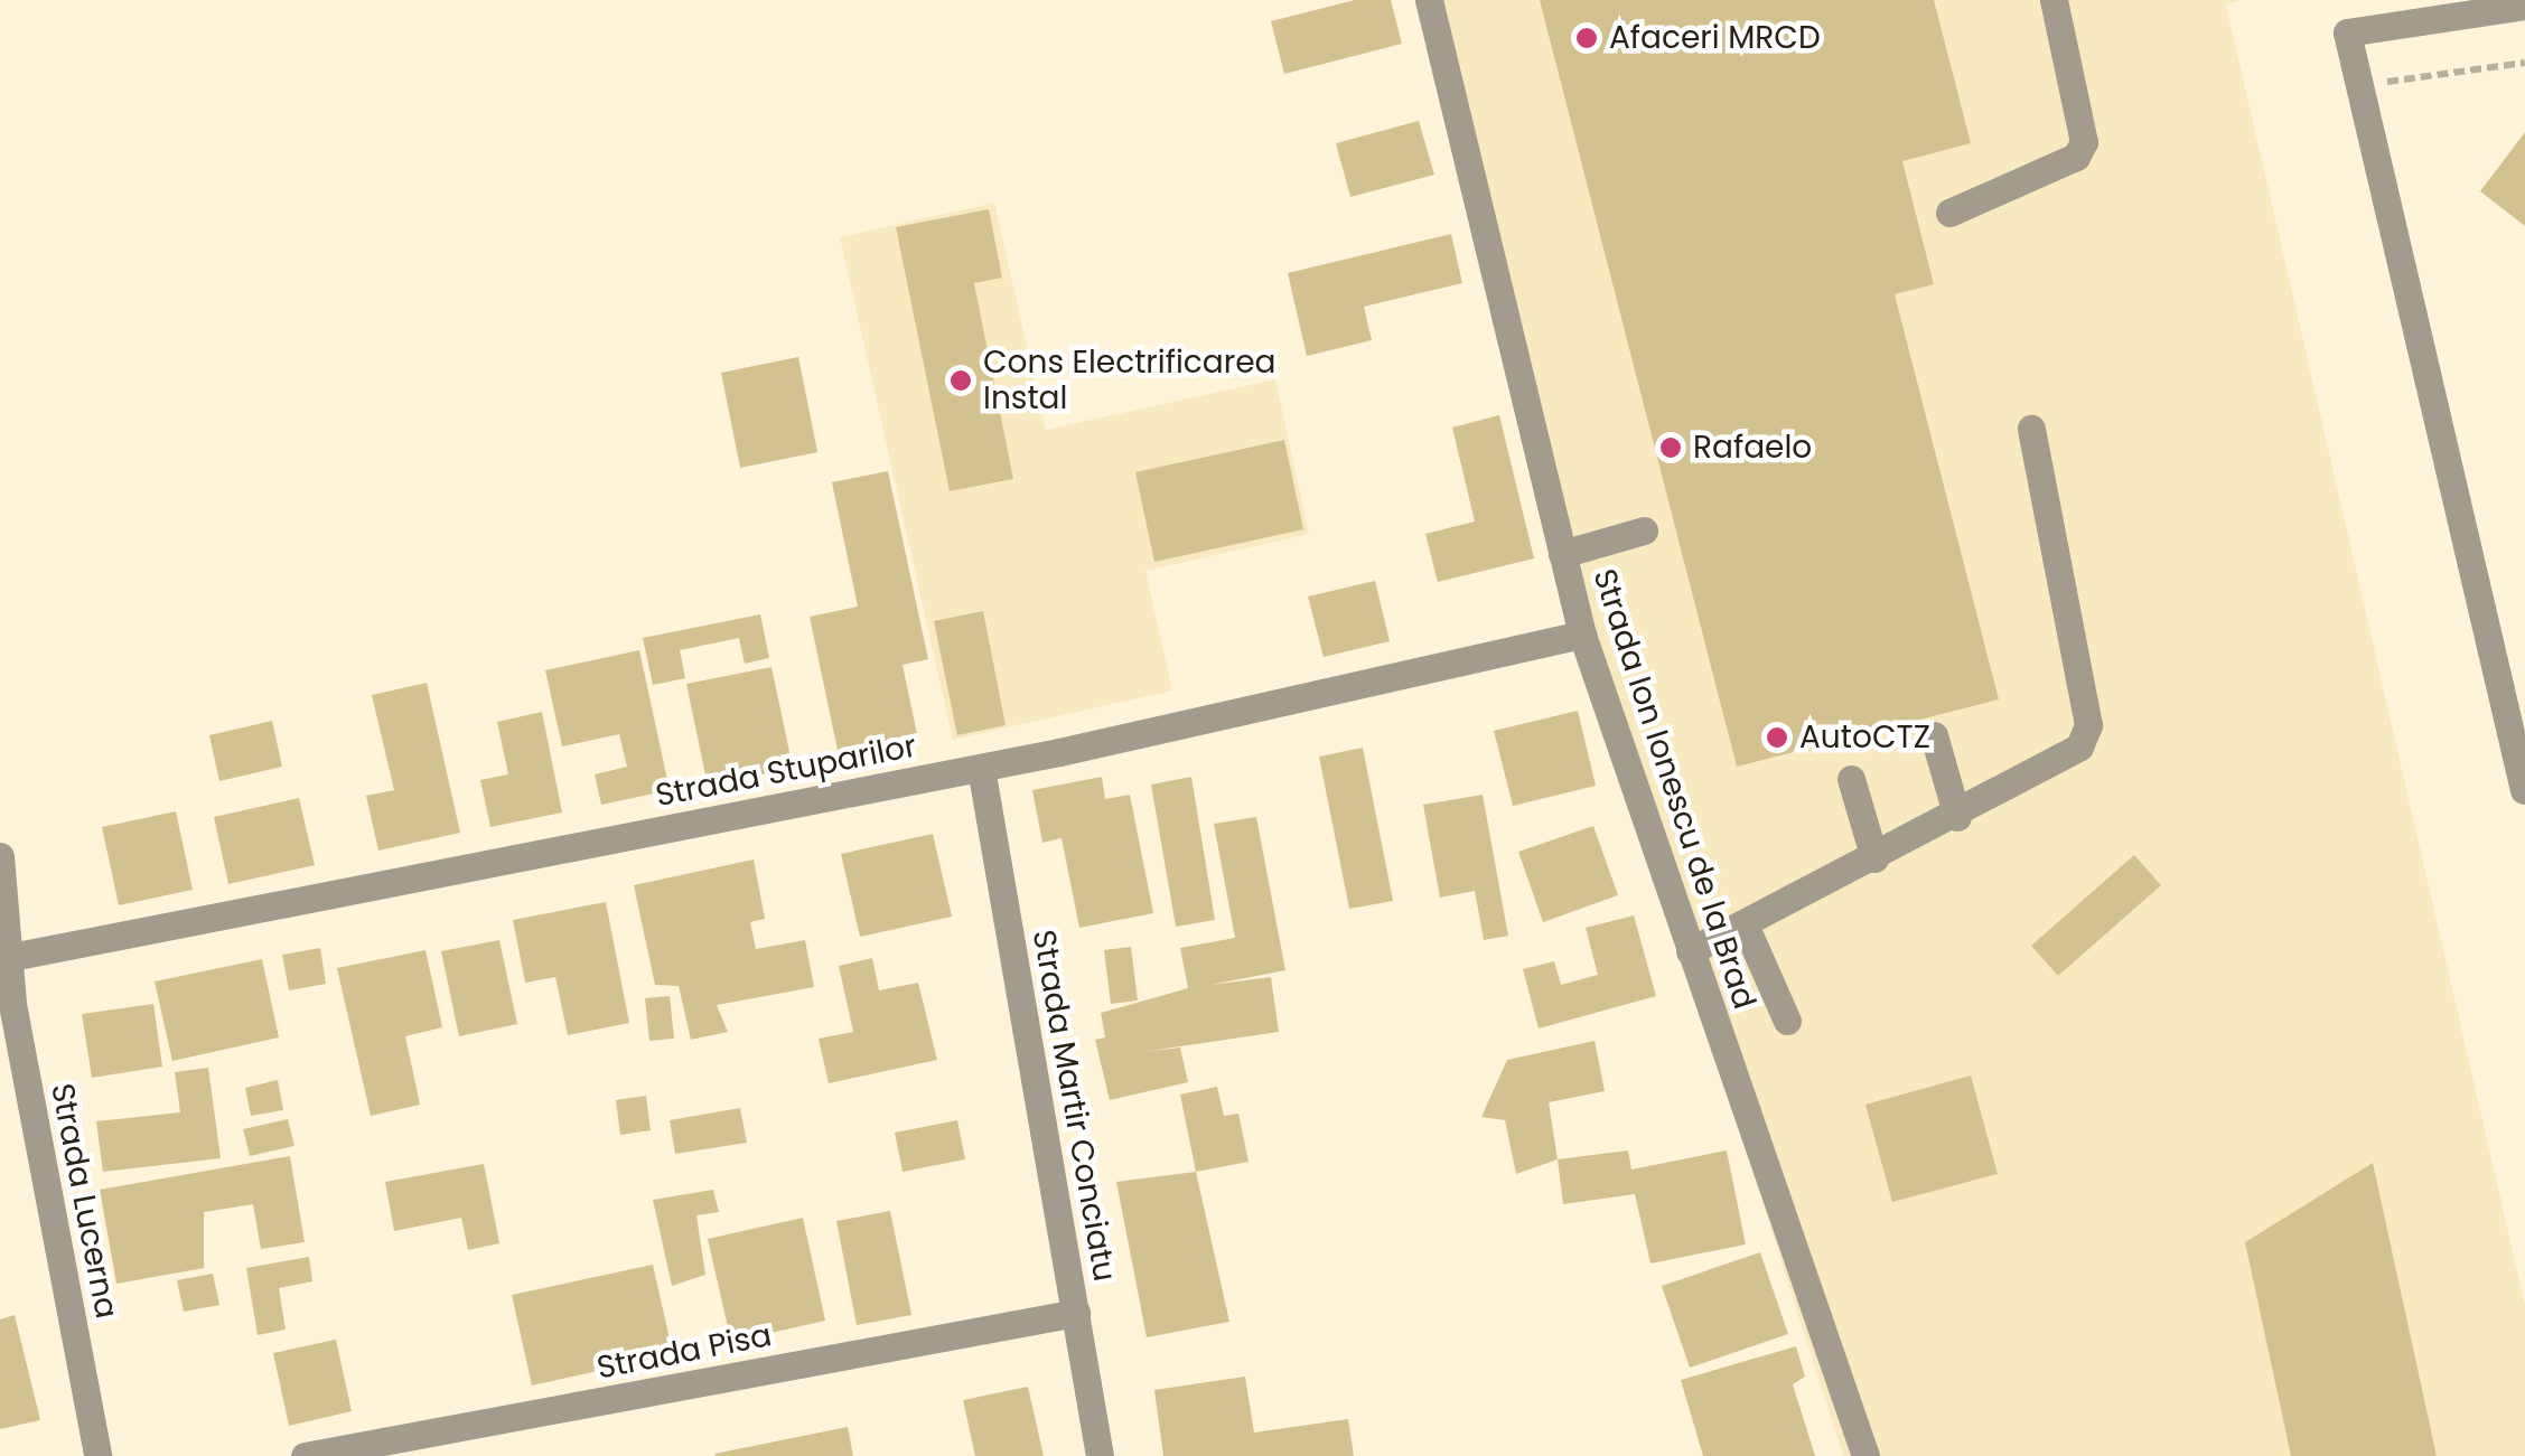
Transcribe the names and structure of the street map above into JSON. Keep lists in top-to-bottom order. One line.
{"streets":{"street":["Strada Stuparilor","Strada Ion Ionescu de la Brad","Strada Martir Conciatu","Strada Lucerna","Strada Pisa"]},"crossings":[["Strada Stuparilor","Strada Ion Ionescu de la Brad"],["Strada Stuparilor","Strada Martir Conciatu"],["Strada Stuparilor","Strada Lucerna"],["Strada Martir Conciatu","Strada Pisa"]],"places":["Afaceri MRCD","Cons Electrificarea Instal","Rafaelo","AutoCTZ"]}
